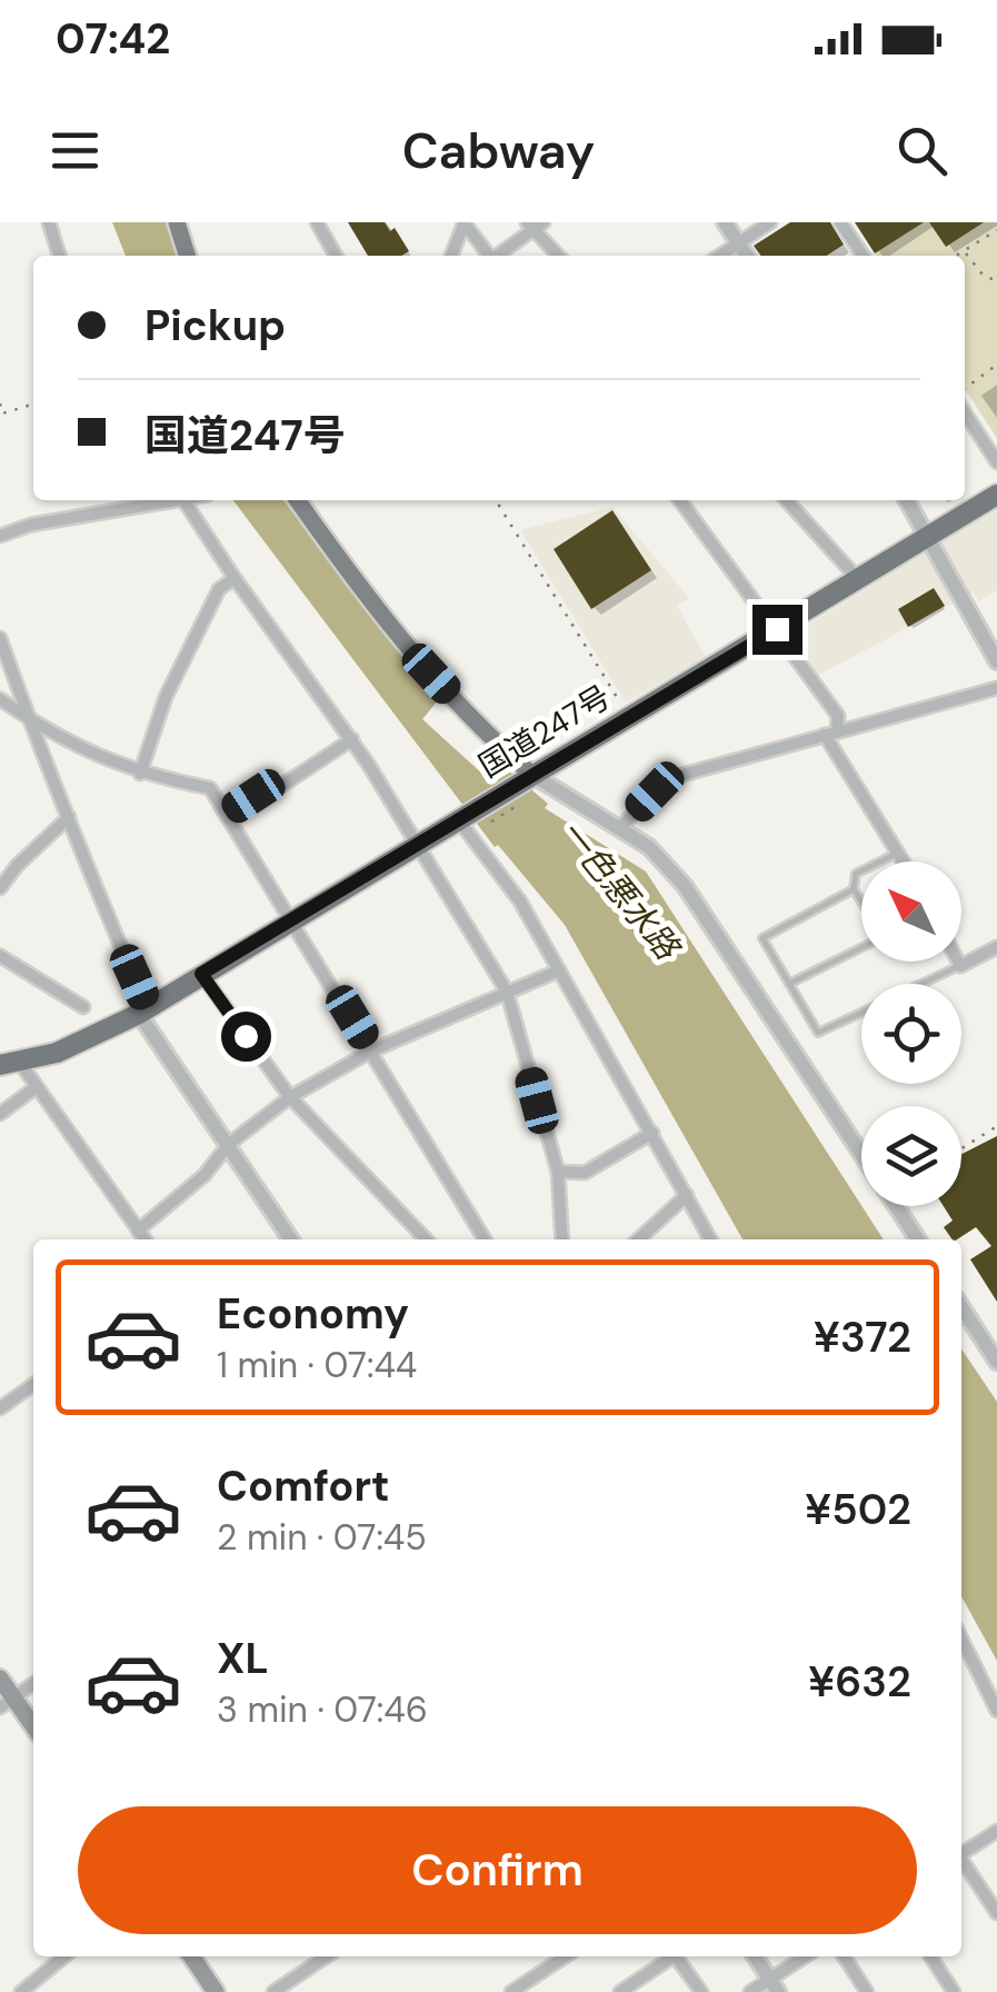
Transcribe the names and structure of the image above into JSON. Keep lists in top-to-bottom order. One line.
{"streets":{"highway":["国道247号"]},"water":["一色悪水路"],"north":"top left","page":{"status":"07:42","header":"Cabway","banner":["Pickup","国道247号"],"list":[{"name":"Economy","note":"1 min · 07:44","value":"¥372"},{"name":"Comfort","note":"2 min · 07:45","value":"¥502"},{"name":"XL","note":"3 min · 07:46","value":"¥632"}],"buttons":"Confirm"}}
